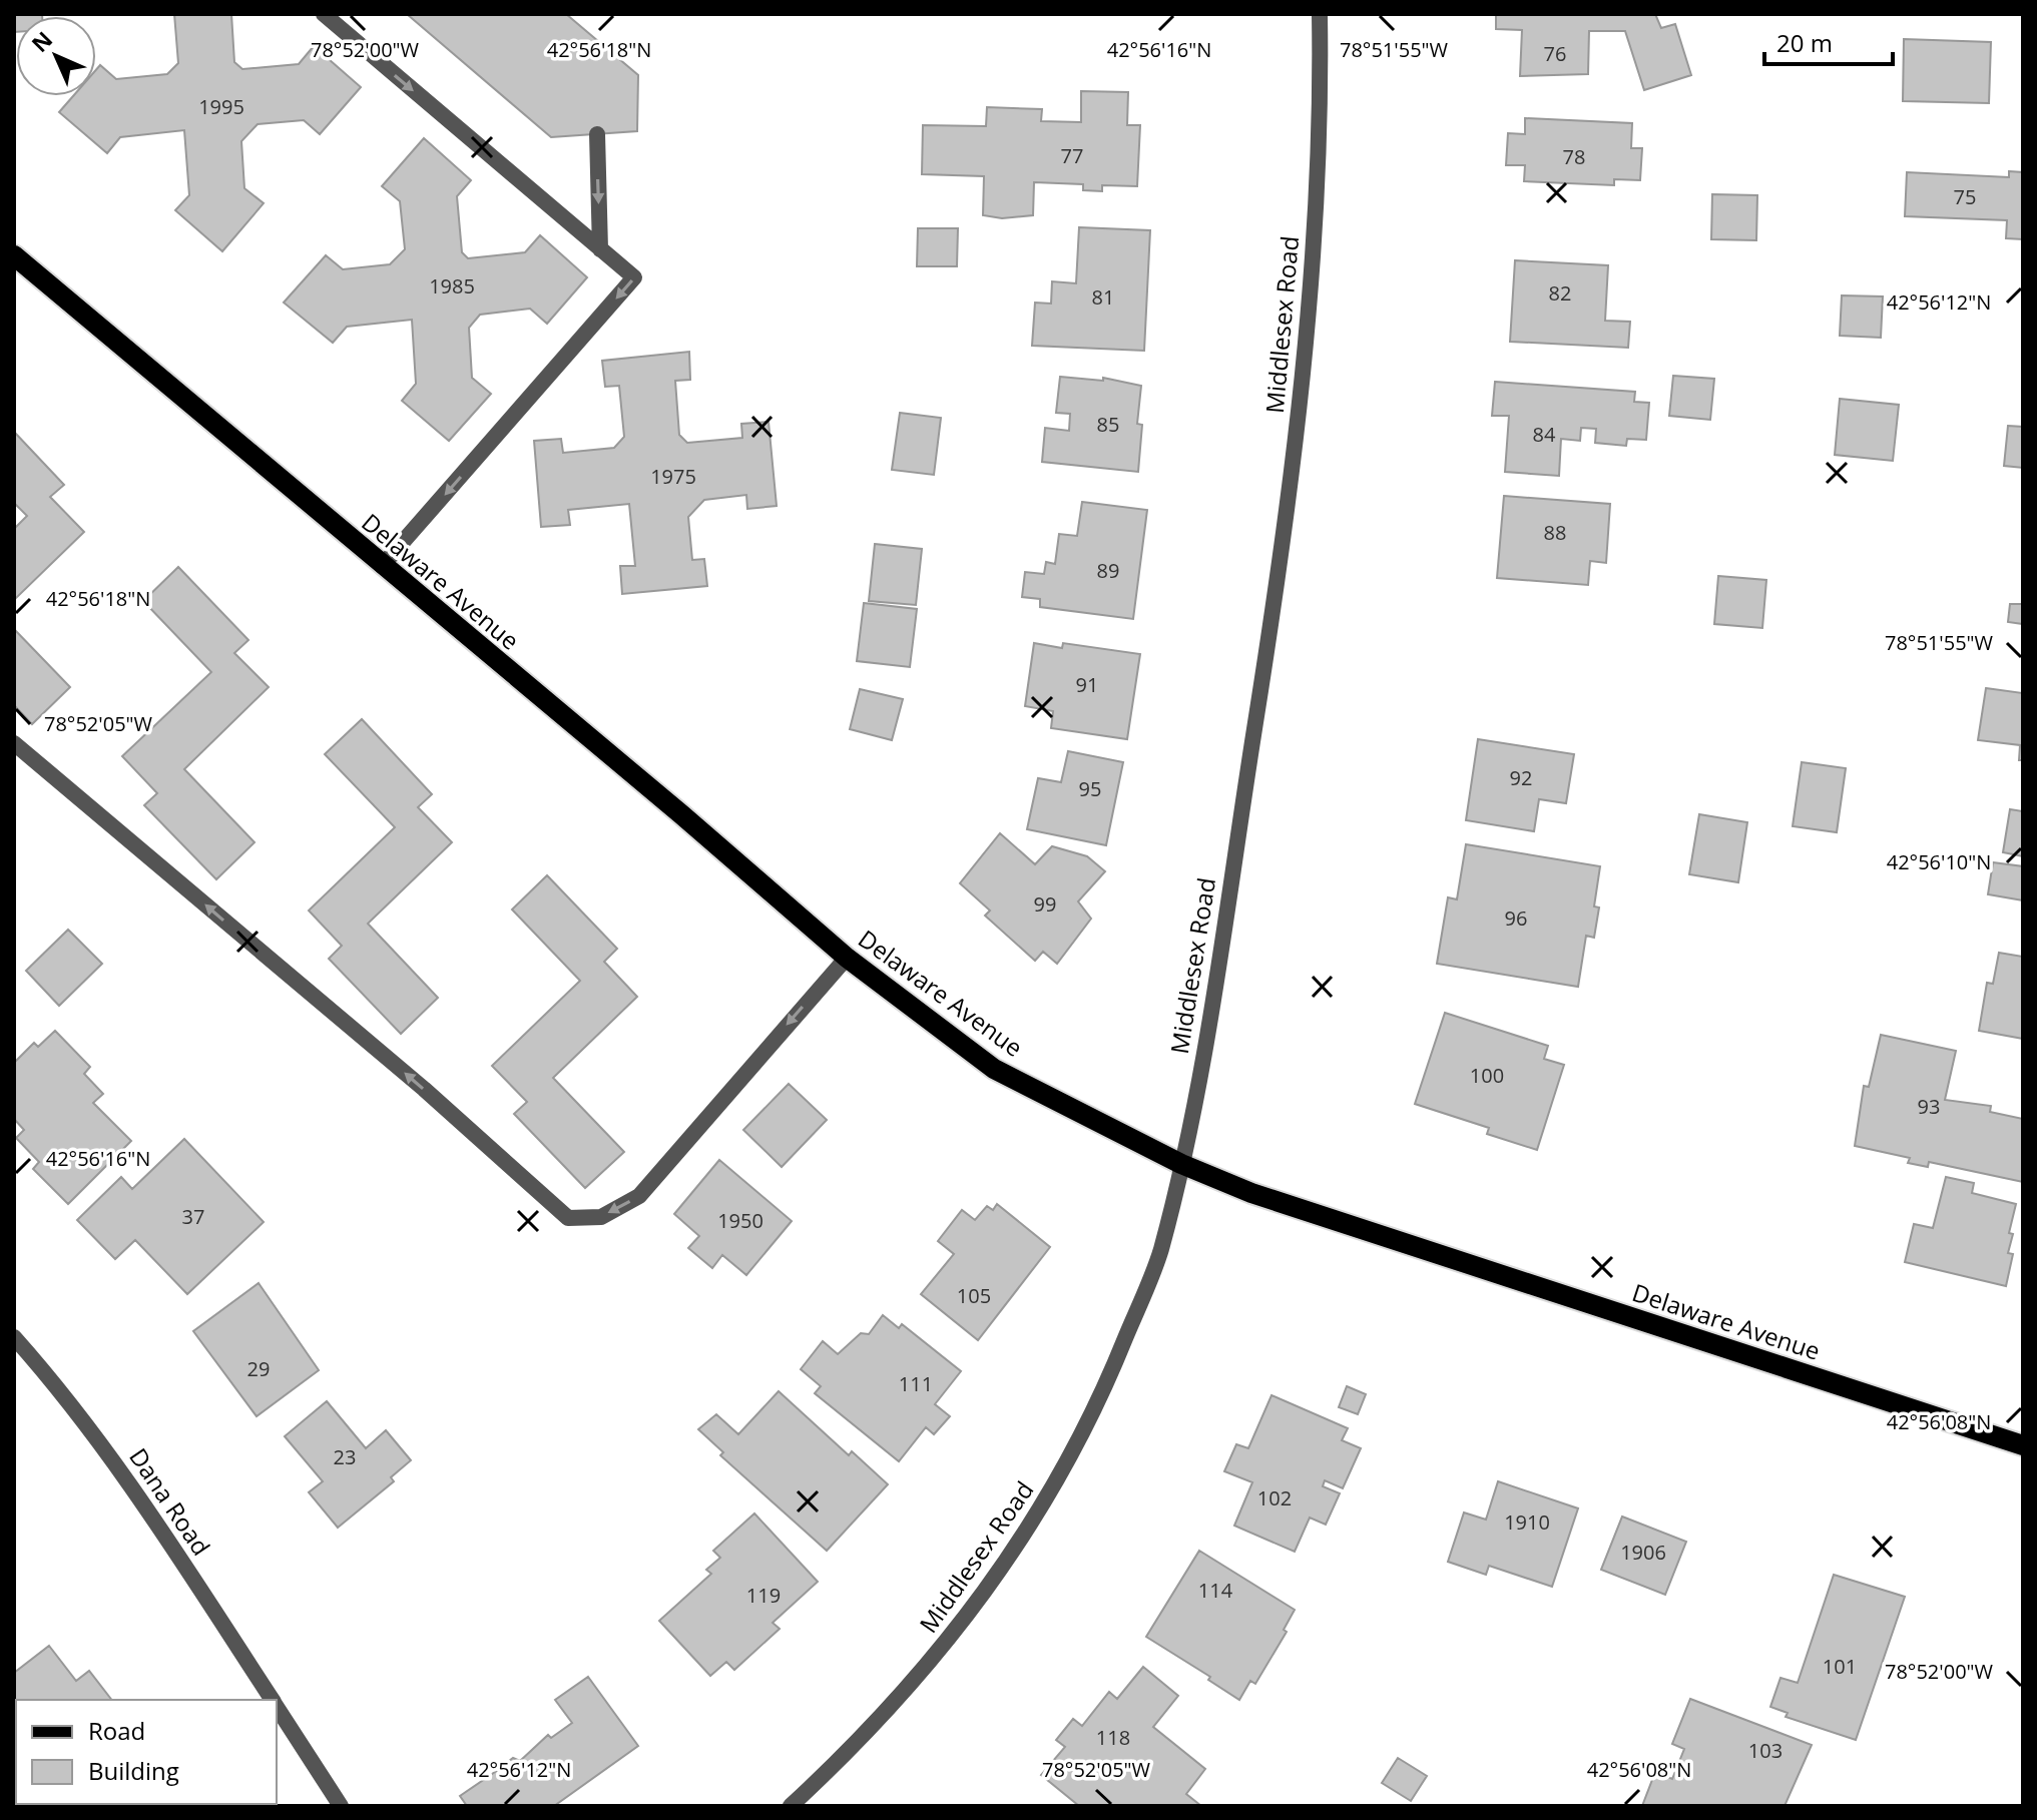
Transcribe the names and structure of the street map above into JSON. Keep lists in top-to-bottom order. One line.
{"streets":{"main road":["Delaware Avenue"],"street":["Middlesex Road","Dana Road"]},"crossings":[["Middlesex Road","Delaware Avenue"]],"house_numbers":["76","1995","77","78","75","1985","82","81","85","84","1975","88","89","91","92","95","99","96","100","93","37","1950","105","29","111","23","102","1910","1906","114","119","101","118","103"],"legend":["Road","Building"],"scale_bar":"20 m","north":"top left","coordinates":["78°52'00\"W","42°56'18\"N","42°56'16\"N","78°51'55\"W","42°56'12\"N","78°52'05\"W","42°56'10\"N","42°56'08\"N"]}
